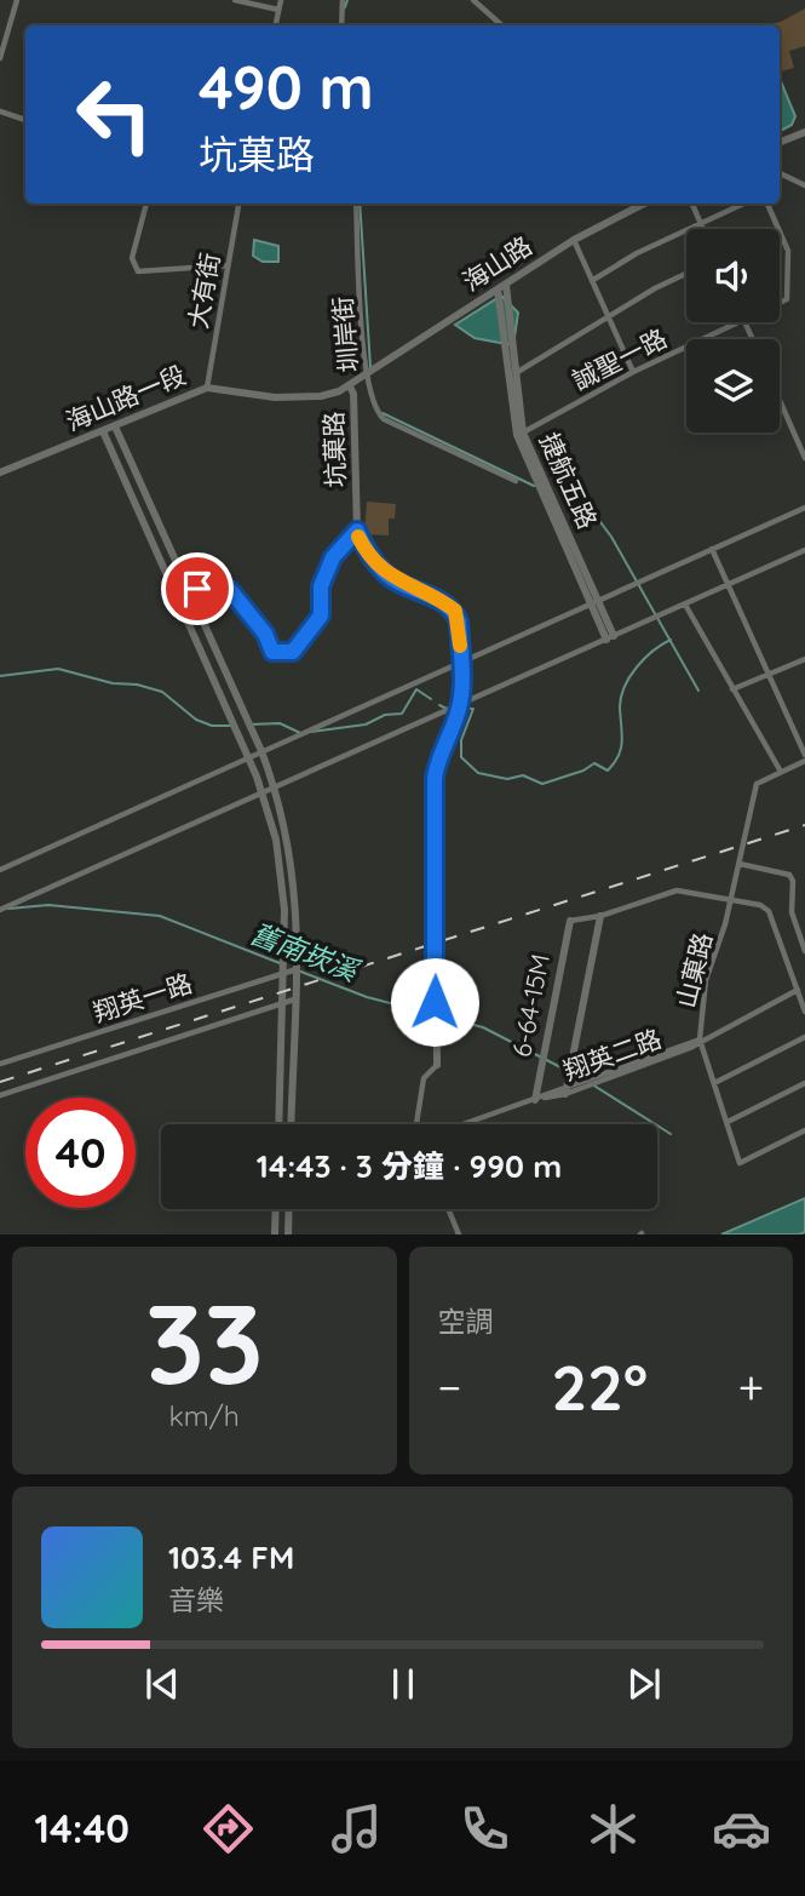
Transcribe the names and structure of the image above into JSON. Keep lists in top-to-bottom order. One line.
{"streets":{"street":["海山路","大有街","圳岸街","誠聖一路","海山路一段","坑菓路","捷航五路","山菓路","翔英一路","6-64-15M","翔英二路"]},"crossings":[["海山路","圳岸街"],["海山路","海山路一段"],["海山路","捷航五路"],["大有街","海山路一段"],["圳岸街","海山路一段"],["誠聖一路","捷航五路"],["海山路一段","坑菓路"],["山菓路","翔英二路"],["6-64-15M","翔英二路"]],"water":["舊南崁溪"],"page":{"turn":["490 m","坑菓路"],"limit":"40","trip":"14:43 · 3 分鐘 · 990 m","tile":[["33","km/h"],"空調"],"heat":["−","22°","+"],"song":["103.4 FM","音樂"],"tabs":"14:40"}}
